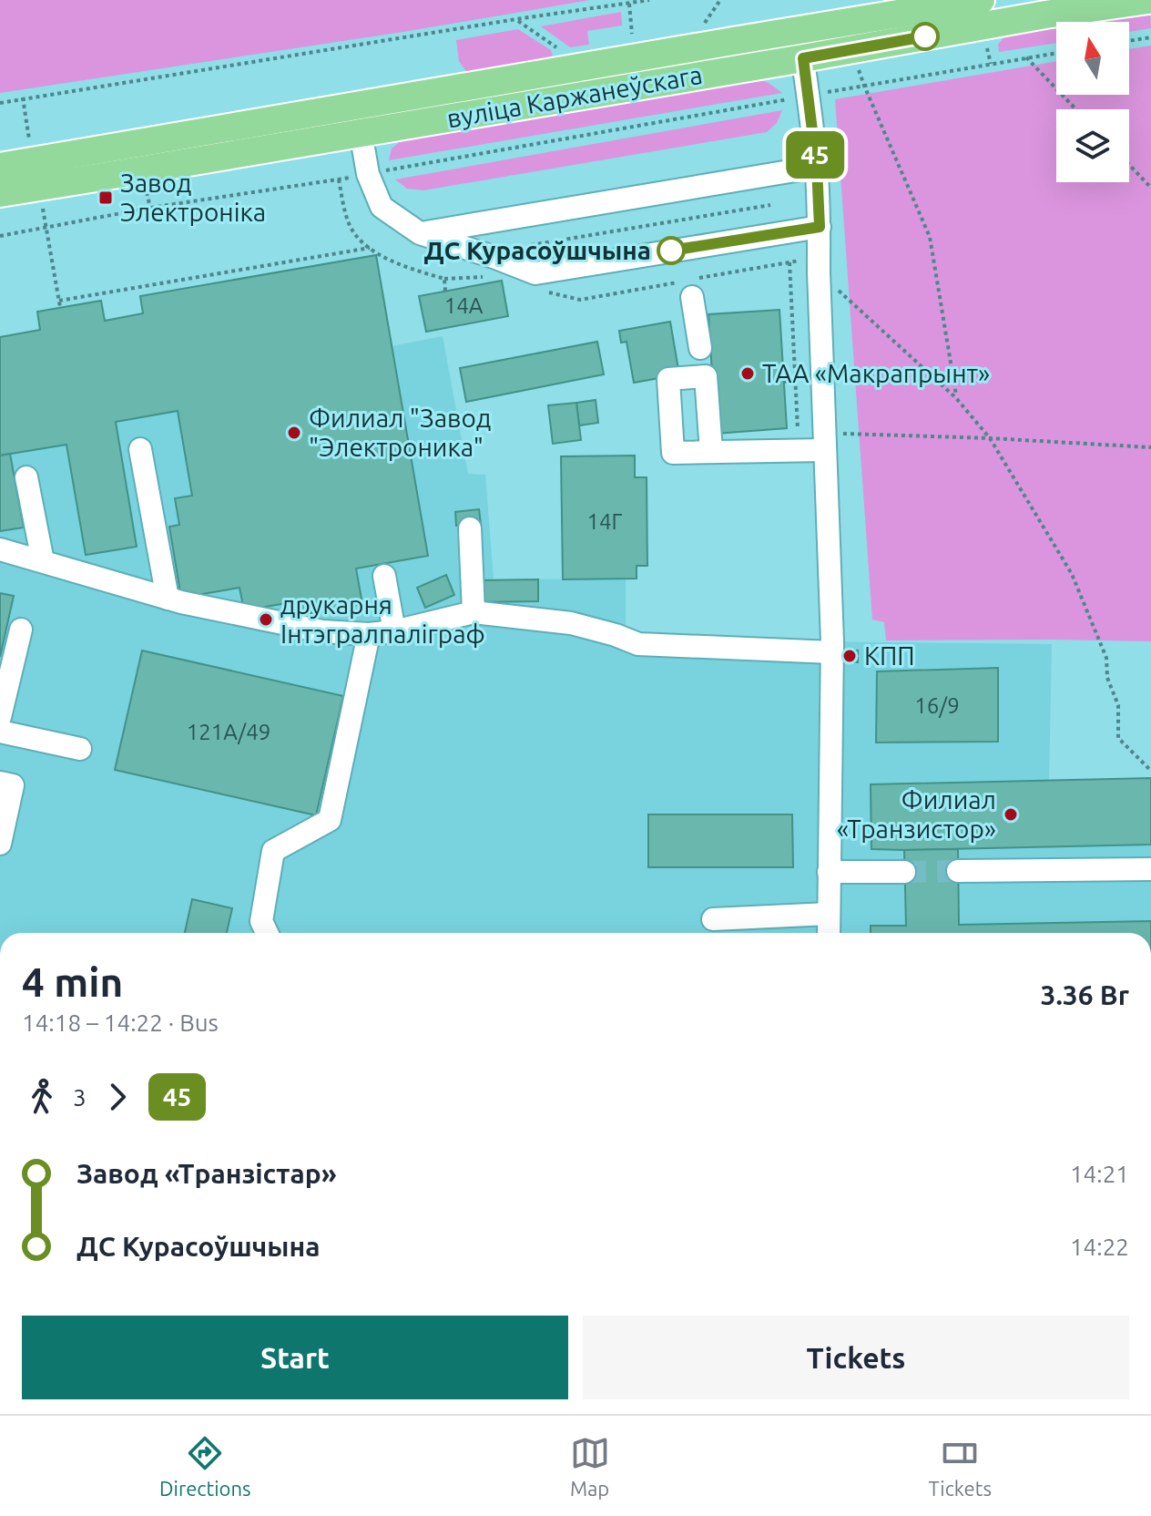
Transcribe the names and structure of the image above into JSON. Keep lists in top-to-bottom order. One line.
{"streets":{"main road":["вуліца Каржанеўскага"]},"places":{"transit":["Завод Электроніка"],"other":["ДС Курасоўшчына","ТАА «Макрапрынт»","Филиал \"Завод \"Электроника\"","друкарня Інтэгралпаліграф","КПП","Филиал «Транзистор»"]},"lines":["bus line 45"],"house_numbers":["14А","14Г","16/9","121А/49"],"north":"top","page":{"on_map":"45","heading":["4 min","14:18 – 14:22 · Bus","3.36 Br"],"legs":["3","45"],"list":[{"name":"Завод «Транзістар»","value":"14:21"},{"name":"ДС Курасоўшчына","value":"14:22"}],"buttons":["Start","Tickets"],"tabs":["Directions","Map","Tickets"]}}
